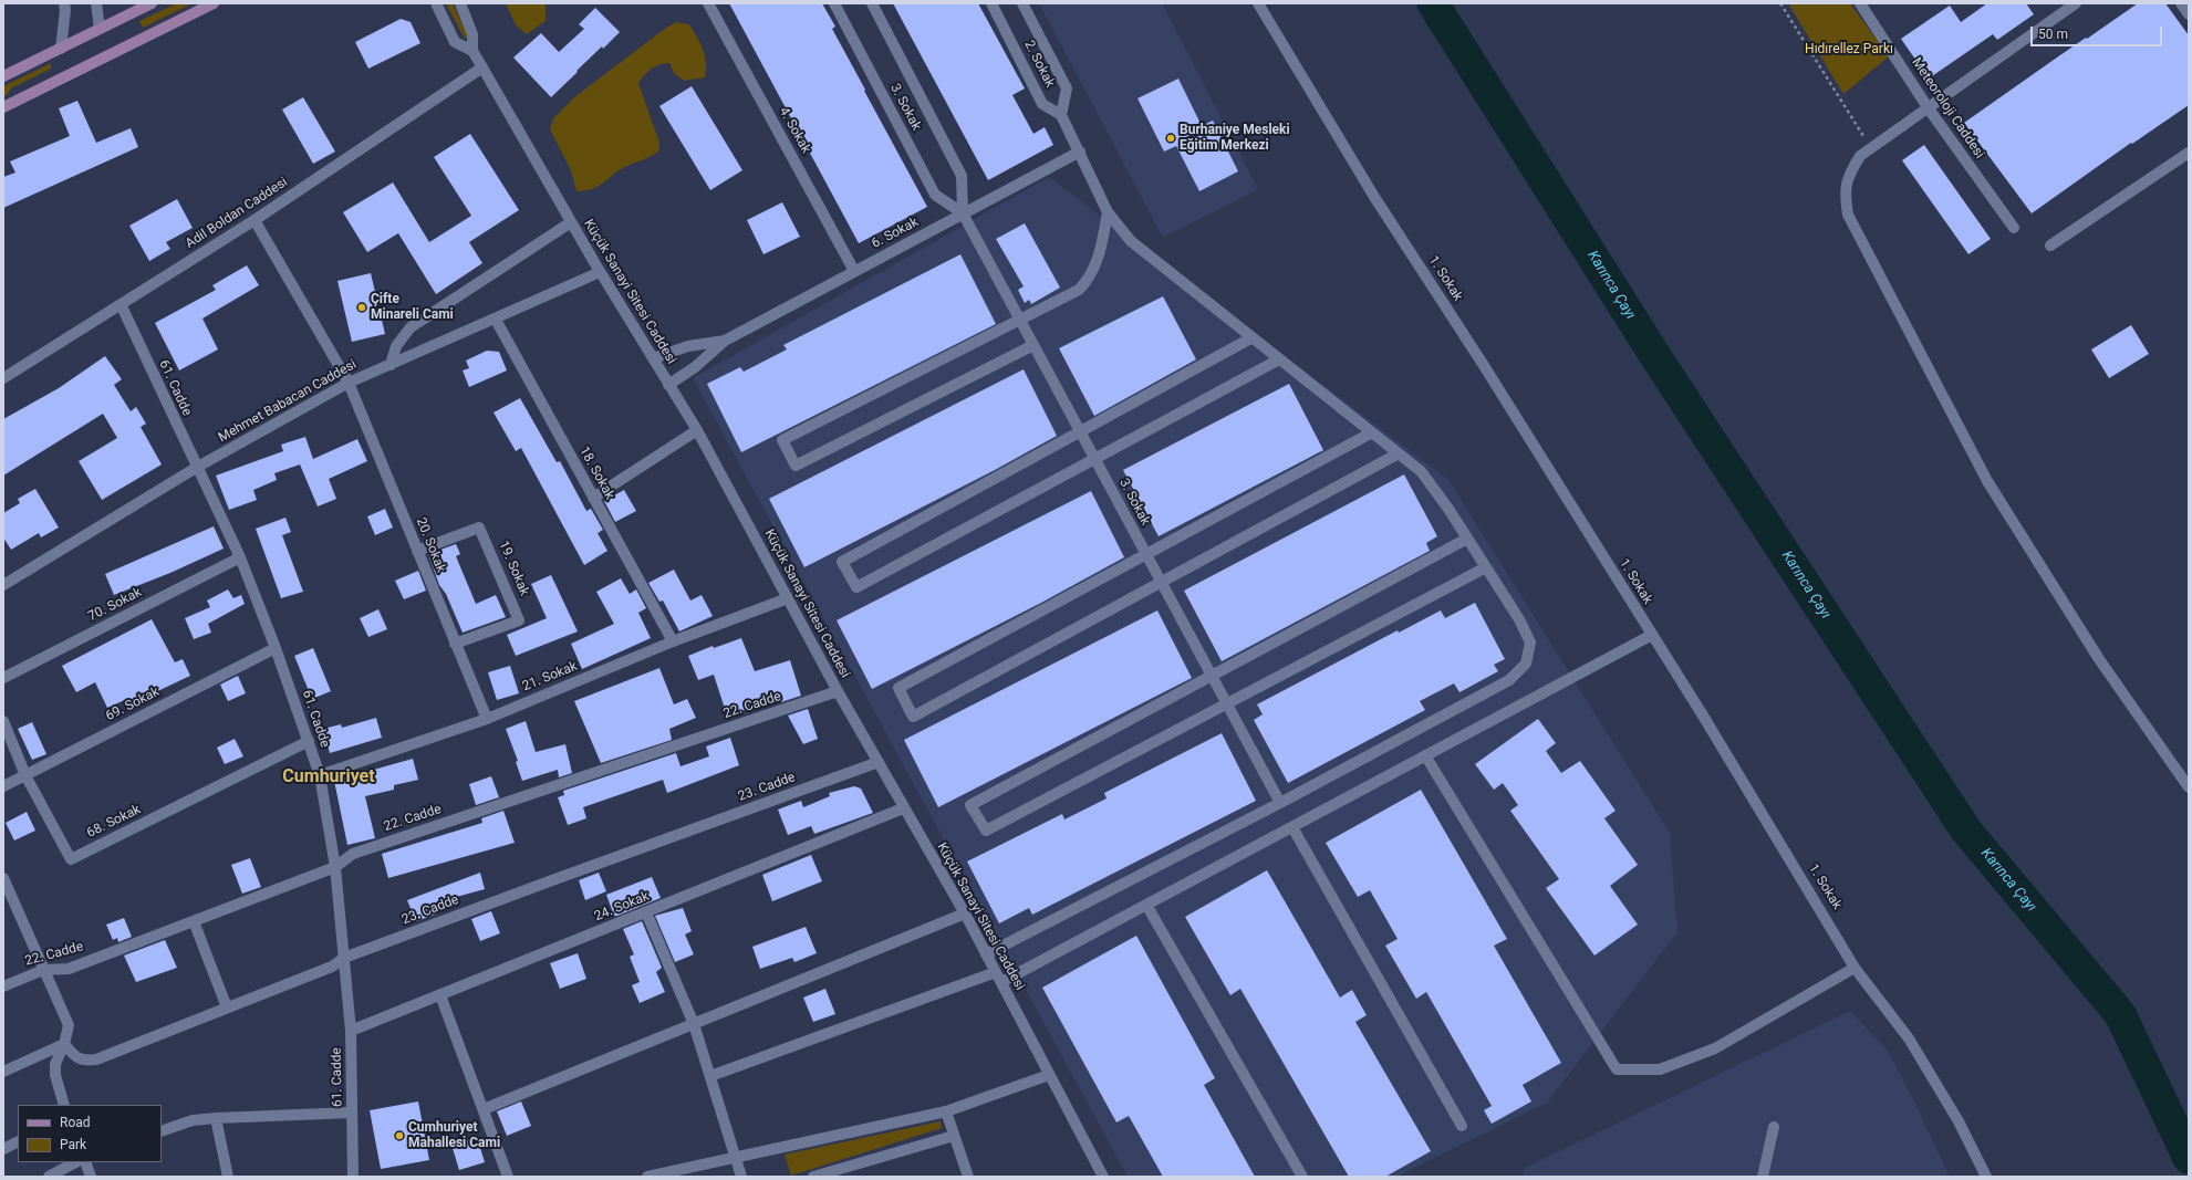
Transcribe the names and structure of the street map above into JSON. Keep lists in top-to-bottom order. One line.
{"streets":{"street":["2. Sokak","3. Sokak","Meteoroloji Caddesi","4. Sokak","Adil Boldan Caddesi","6. Sokak","1. Sokak","Küçük Sanayi Sitesi Caddesi","61. Cadde","Mehmet Babacan Caddesi","18. Sokak","20. Sokak","19. Sokak","70. Sokak","21. Sokak","69. Sokak","22. Cadde","23. Cadde","68. Sokak","24. Sokak"]},"crossings":[["3. Sokak","6. Sokak"],["4. Sokak","6. Sokak"],["Adil Boldan Caddesi","Küçük Sanayi Sitesi Caddesi"],["Adil Boldan Caddesi","61. Cadde"],["Adil Boldan Caddesi","20. Sokak"],["Küçük Sanayi Sitesi Caddesi","Mehmet Babacan Caddesi"],["Küçük Sanayi Sitesi Caddesi","21. Sokak"],["Küçük Sanayi Sitesi Caddesi","22. Cadde"],["Küçük Sanayi Sitesi Caddesi","23. Cadde"],["Küçük Sanayi Sitesi Caddesi","24. Sokak"],["61. Cadde","Mehmet Babacan Caddesi"],["61. Cadde","70. Sokak"],["61. Cadde","21. Sokak"],["61. Cadde","69. Sokak"],["61. Cadde","22. Cadde"],["61. Cadde","23. Cadde"],["61. Cadde","68. Sokak"],["61. Cadde","24. Sokak"],["Mehmet Babacan Caddesi","18. Sokak"],["Mehmet Babacan Caddesi","20. Sokak"],["18. Sokak","21. Sokak"],["20. Sokak","19. Sokak"],["20. Sokak","21. Sokak"],["69. Sokak","68. Sokak"]],"districts":["Cumhuriyet"],"water":["Karınca Çayı"],"parks":["Hıdırellez Parkı"],"places":["Burhaniye Mesleki Eğitim Merkezi","Çifte Minareli Cami","Cumhuriyet Mahallesi Cami"],"legend":["Road","Park"],"scale_bar":"50 m"}
